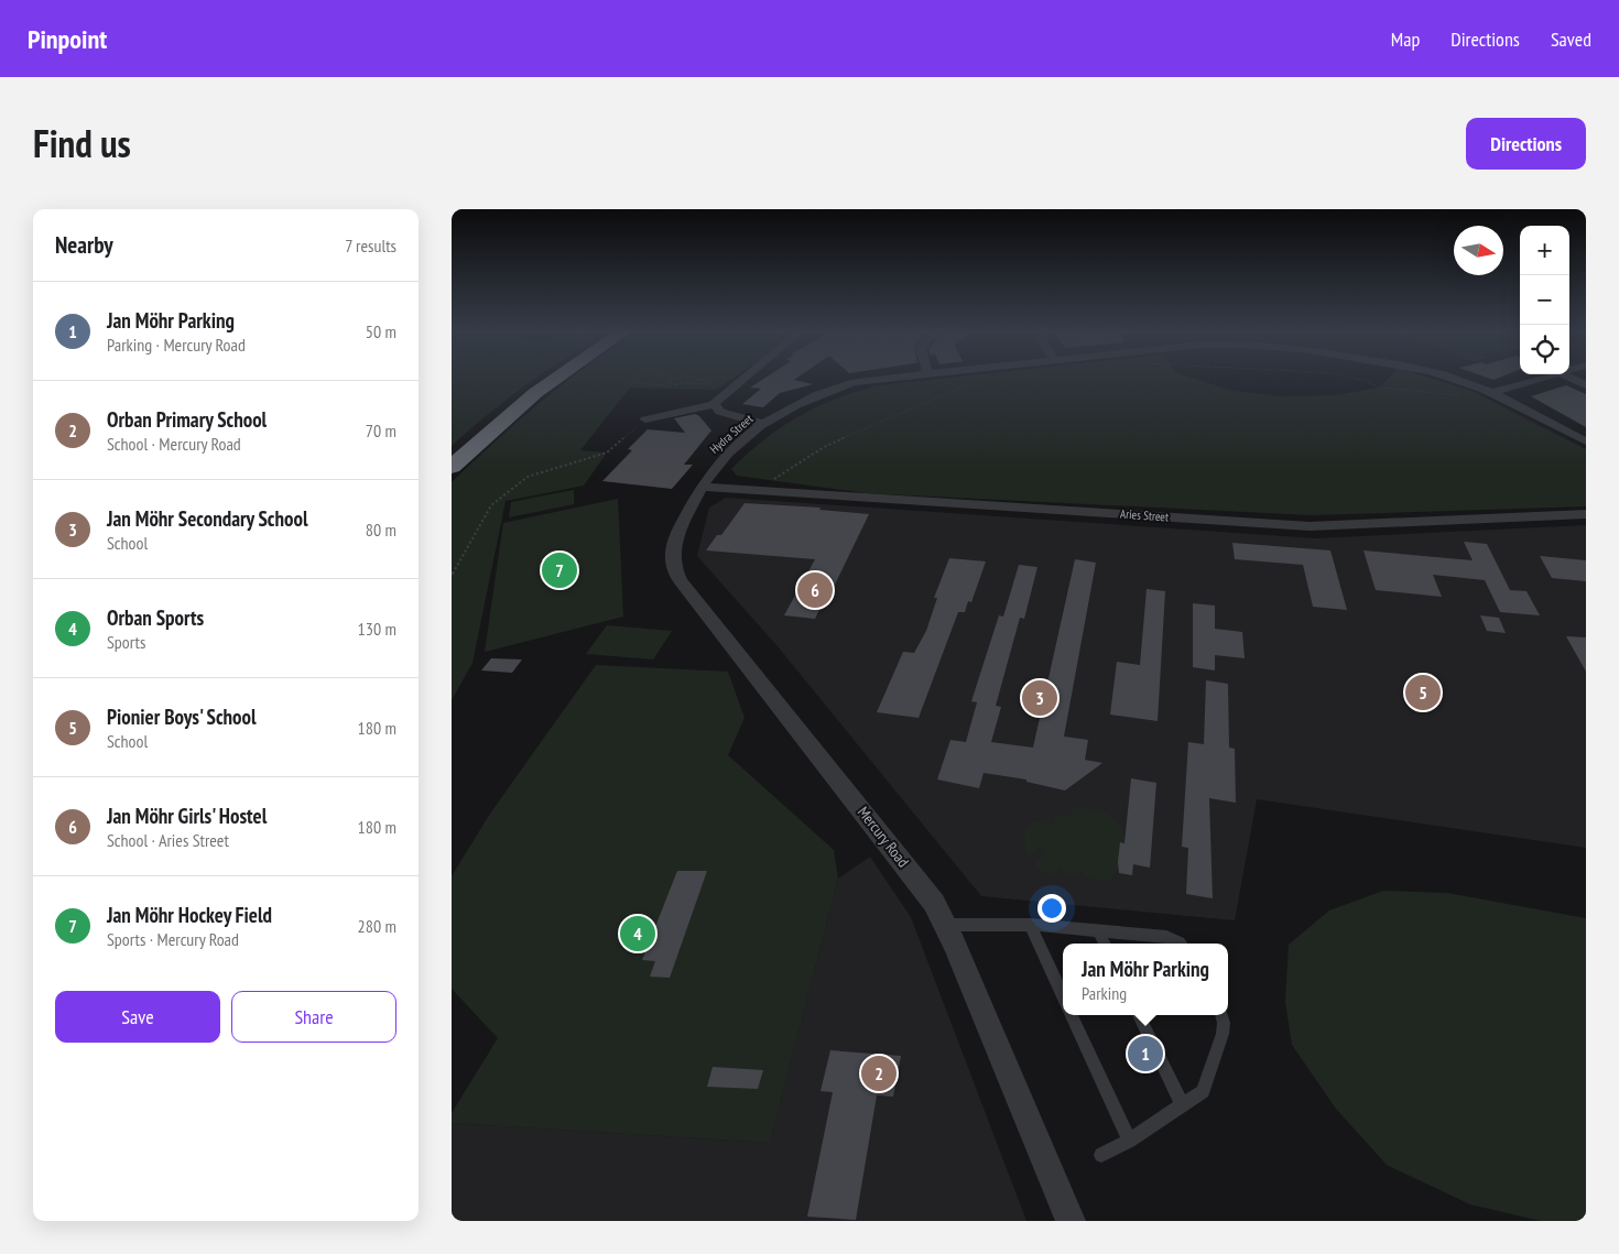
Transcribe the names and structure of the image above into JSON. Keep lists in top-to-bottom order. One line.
{"streets":{"street":["Hydra Street","Aries Street","Mercury Road"]},"crossings":[["Hydra Street","Aries Street"],["Hydra Street","Mercury Road"],["Aries Street","Mercury Road"]],"north":"right","page":{"header":"Pinpoint","nav":["Map","Directions","Saved"],"title":"Find us","buttons":["Directions",["Save","Share"]],"heading":["Nearby","7 results"],"map_buttons":["+","−"],"list":[{"mark":"1","name":"Jan Möhr Parking","note":"Parking · Mercury Road","value":"50 m"},{"mark":"2","name":"Orban Primary School","note":"School · Mercury Road","value":"70 m"},{"mark":"3","name":"Jan Möhr Secondary School","note":"School","value":"80 m"},{"mark":"4","name":"Orban Sports","note":"Sports","value":"130 m"},{"mark":"5","name":"Pionier Boys' School","note":"School","value":"180 m"},{"mark":"6","name":"Jan Möhr Girls' Hostel","note":"School · Aries Street","value":"180 m"},{"mark":"7","name":"Jan Möhr Hockey Field","note":"Sports · Mercury Road","value":"280 m"}],"pins":["7","6","5","3","4","1","2"],"popup":["Jan Möhr Parking","Parking"]}}
